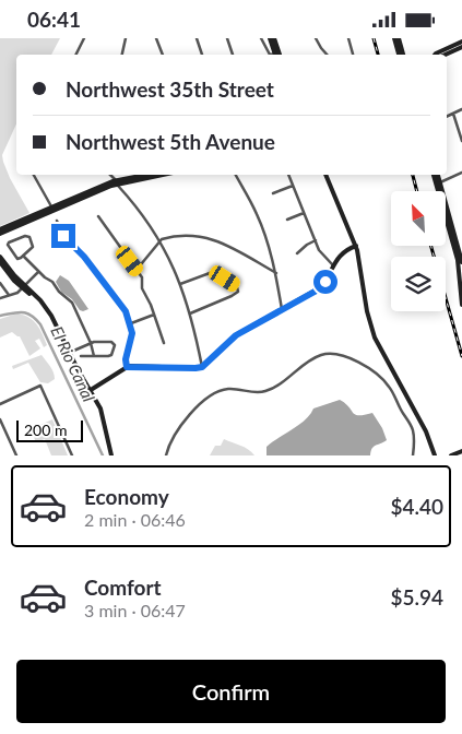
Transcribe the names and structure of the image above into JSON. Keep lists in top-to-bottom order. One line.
{"water":["El Rio Canal"],"scale_bar":"200 m","north":"top left","page":{"status":"06:41","banner":["Northwest 35th Street","Northwest 5th Avenue"],"scale":"200 m","list":[{"name":"Economy","note":"2 min · 06:46","value":"$4.40"},{"name":"Comfort","note":"3 min · 06:47","value":"$5.94"}],"buttons":"Confirm"}}
